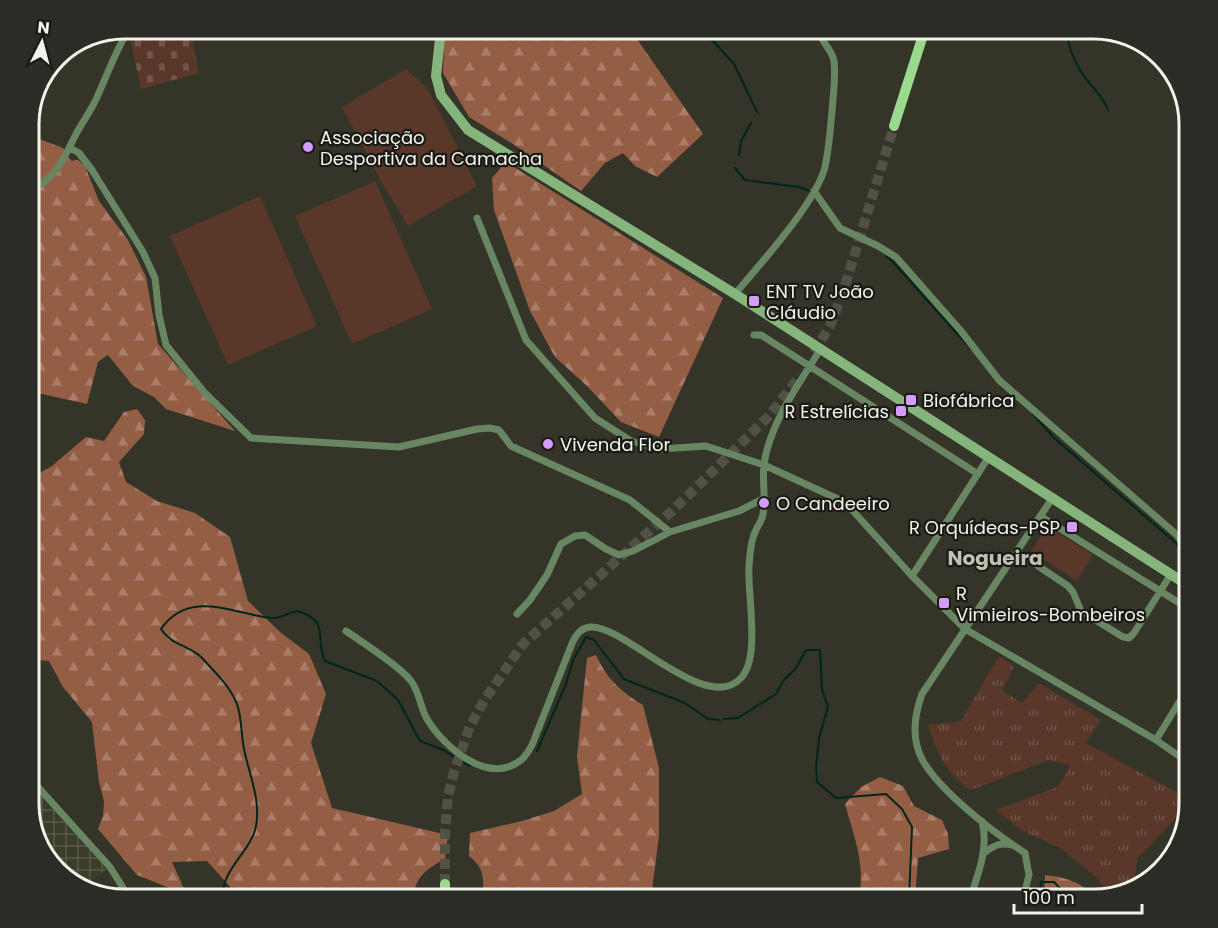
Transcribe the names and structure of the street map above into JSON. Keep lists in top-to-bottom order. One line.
{"districts":["Nogueira"],"places":{"other":["Associação Desportiva da Camacha","Vivenda Flor","O Candeeiro"],"transit":["ENT TV João Cláudio","Biofábrica","R Estrelícias","R Orquídeas-PSP","R Vimieiros-Bombeiros"]},"scale_bar":"100 m","north":"top"}
